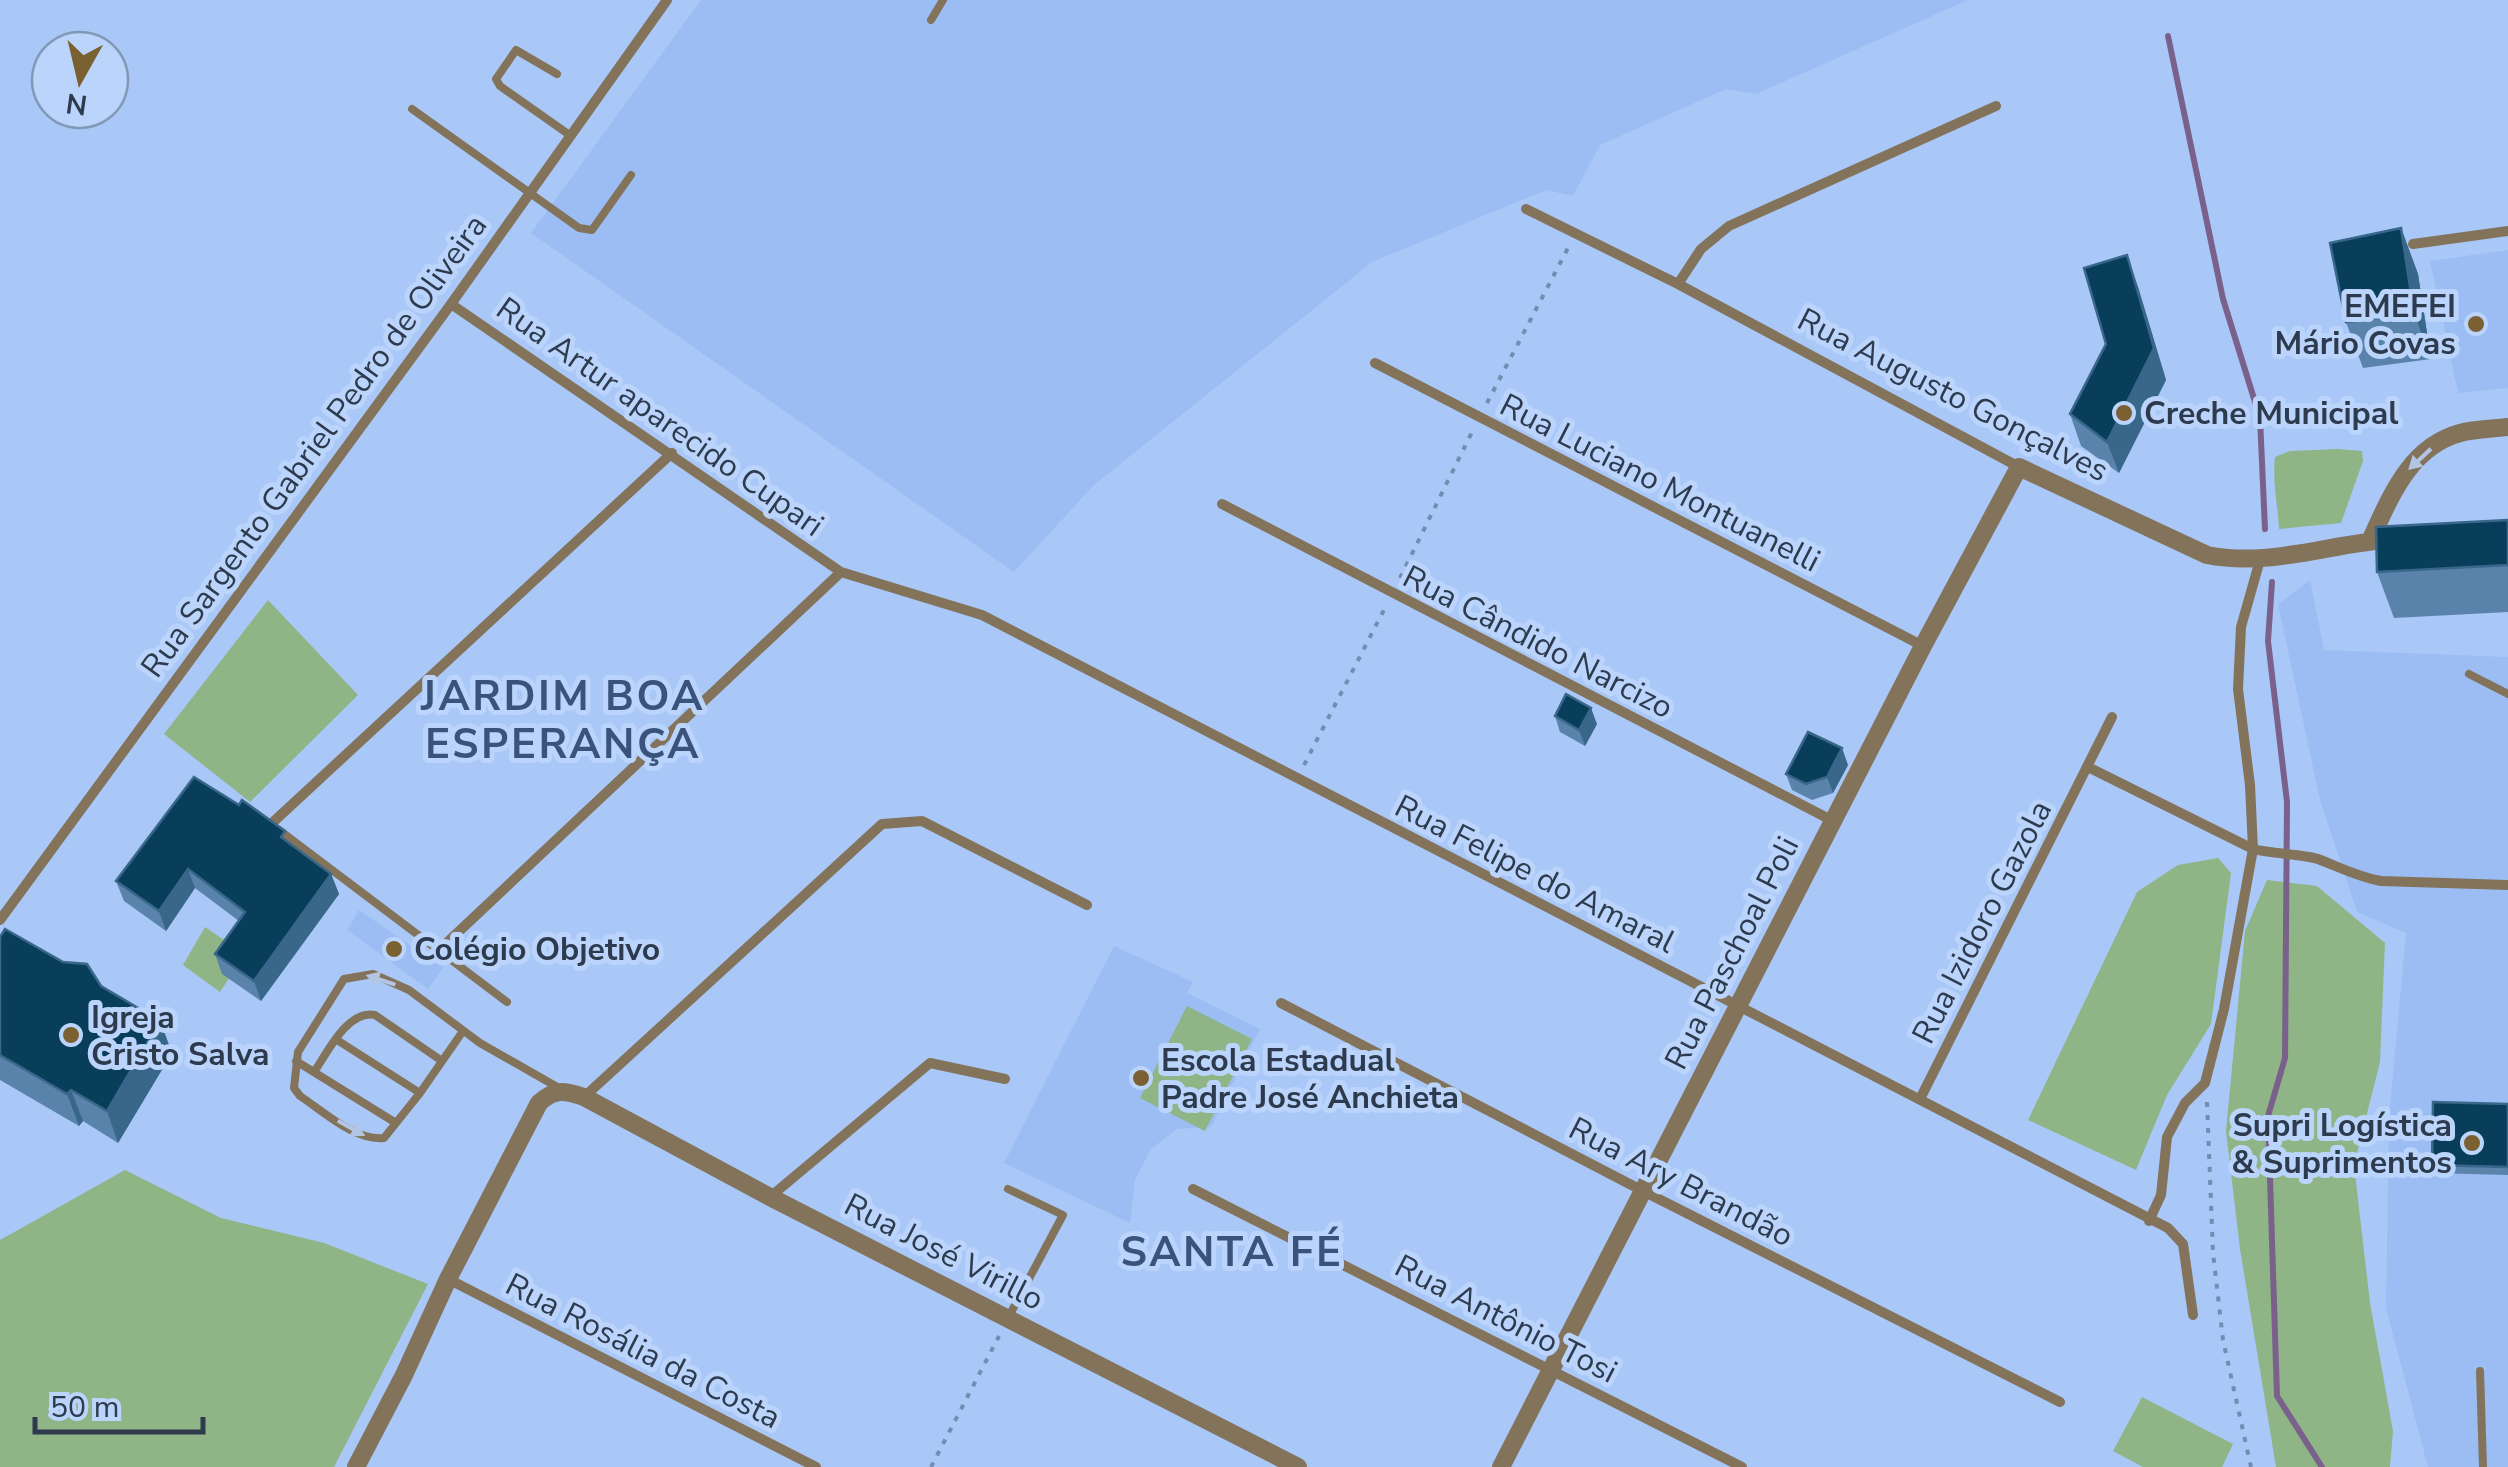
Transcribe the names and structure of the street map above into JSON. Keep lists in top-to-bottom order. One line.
{"streets":{"street":["Rua Augusto Gonçalves","Rua Artur aparecido Cupari","Rua Sargento Gabriel Pedro de Oliveira","Rua Luciano Montuanelli","Rua Cândido Narcizo","Rua Felipe do Amaral","Rua Izidoro Gazola","Rua Paschoal Poli","Rua Ary Brandão","Rua José Virillo","Rua Antônio Tosi","Rua Rosália da Costa"]},"crossings":[["Rua Augusto Gonçalves","Rua Paschoal Poli"],["Rua Artur aparecido Cupari","Rua Sargento Gabriel Pedro de Oliveira"],["Rua Artur aparecido Cupari","Rua Felipe do Amaral"],["Rua Luciano Montuanelli","Rua Paschoal Poli"],["Rua Cândido Narcizo","Rua Paschoal Poli"],["Rua Felipe do Amaral","Rua Izidoro Gazola"],["Rua Felipe do Amaral","Rua Paschoal Poli"],["Rua Paschoal Poli","Rua Ary Brandão"],["Rua Paschoal Poli","Rua Antônio Tosi"]],"districts":["JARDIM BOA ESPERANÇA","SANTA FÉ"],"places":["EMEFEI Mário Covas","Creche Municipal","Colégio Objetivo","Igreja Cristo Salva","Escola Estadual Padre José Anchieta","Supri Logística & Suprimentos"],"scale_bar":"50 m","north":"bottom"}
